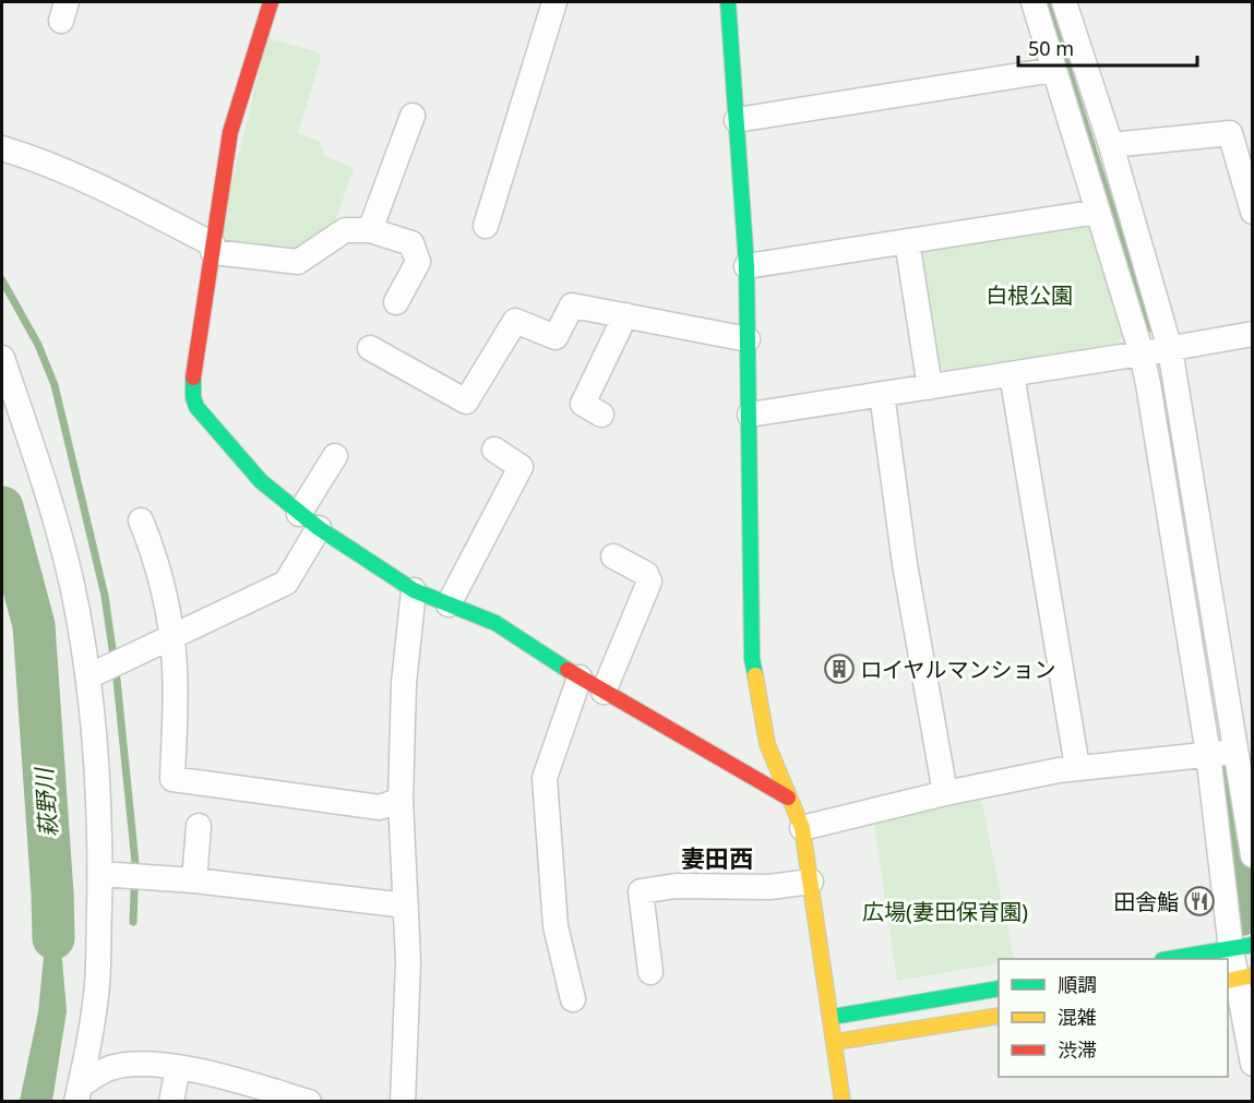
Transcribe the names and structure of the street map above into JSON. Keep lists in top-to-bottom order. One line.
{"districts":["妻田西"],"water":["萩野川"],"parks":["白根公園","広場(妻田保育園)"],"places":{"building":["ロイヤルマンション"],"restaurant":["田舎鮨"]},"legend":["順調","混雑","渋滞"],"scale_bar":"50 m"}
